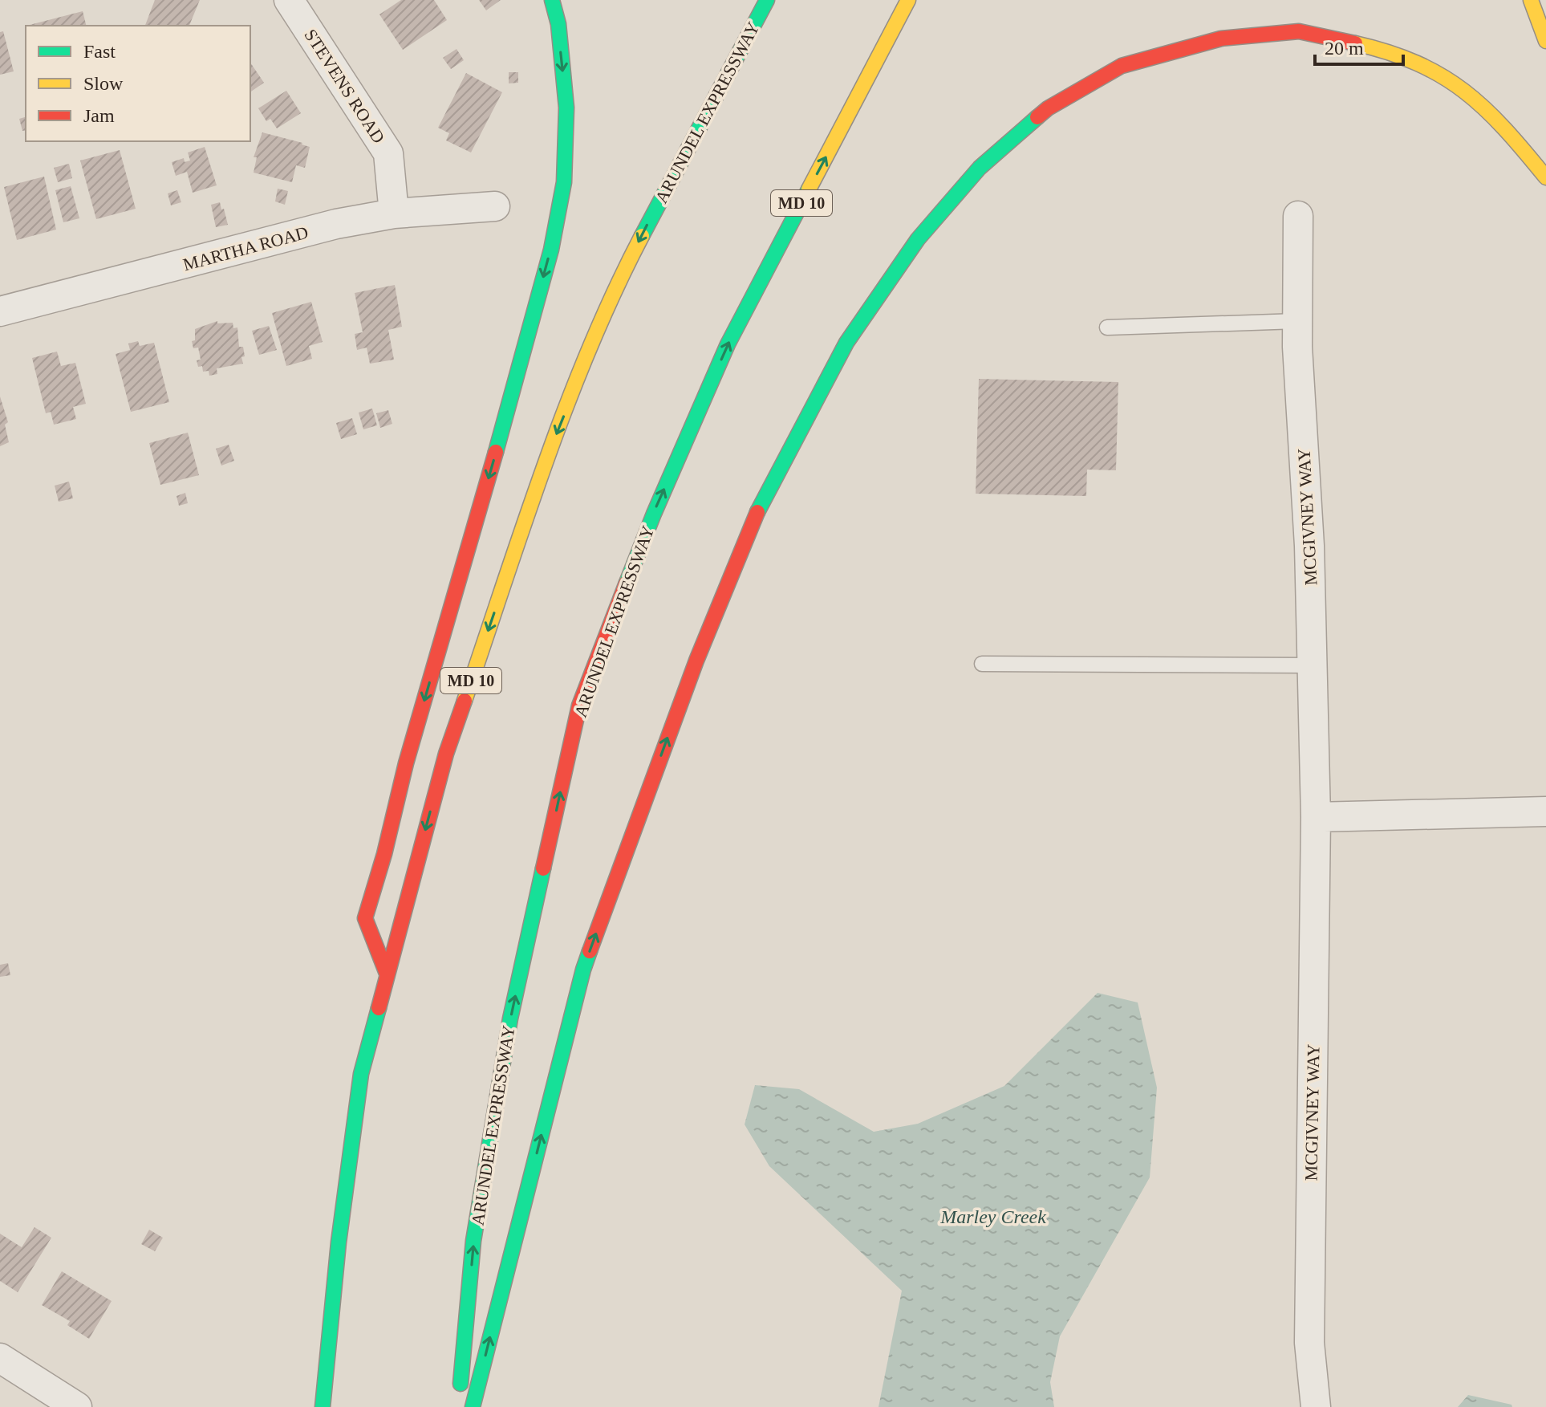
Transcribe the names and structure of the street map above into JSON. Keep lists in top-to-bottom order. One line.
{"streets":{"main road":["ARUNDEL EXPRESSWAY","MD 10"],"street":["STEVENS ROAD","MARTHA ROAD","MCGIVNEY WAY"]},"crossings":[["STEVENS ROAD","MARTHA ROAD"]],"water":["Marley Creek"],"legend":["Fast","Slow","Jam"],"scale_bar":"20 m"}
